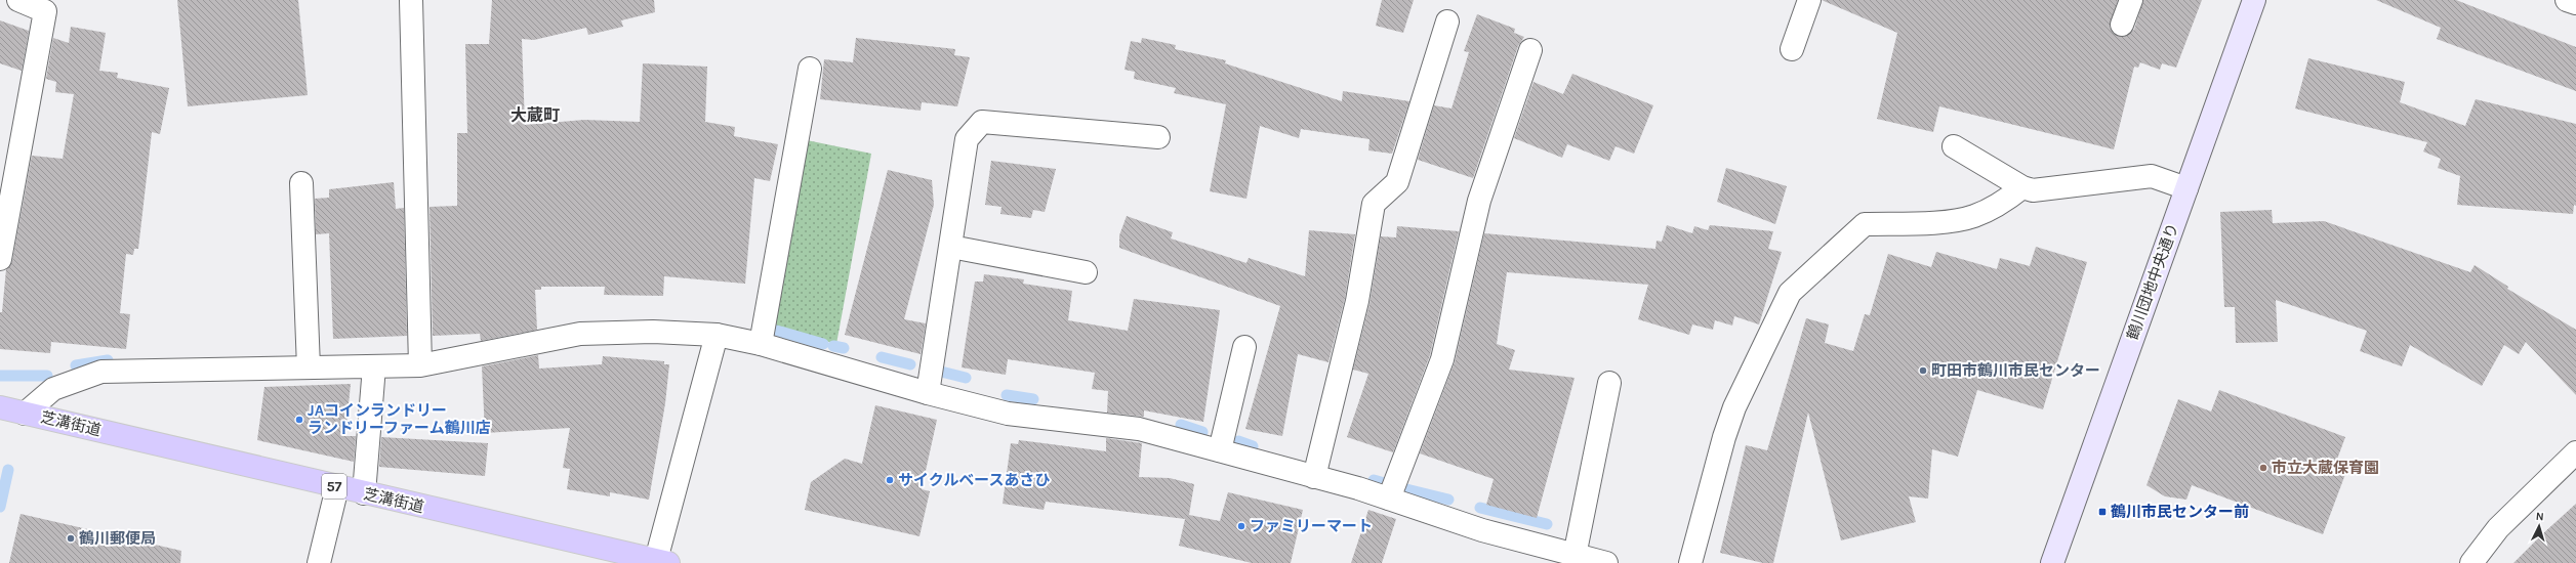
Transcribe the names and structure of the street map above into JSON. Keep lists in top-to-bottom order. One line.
{"streets":{"main road":["芝溝街道","57"],"street":["鶴川団地中央通り"]},"districts":["大蔵町"],"places":{"other":["町田市鶴川市民センター","JAコインランドリー ランドリーファーム鶴川店","市立大蔵保育園","サイクルベースあさひ","ファミリーマート","鶴川郵便局"],"transit":["鶴川市民センター前"]},"north":"top"}
